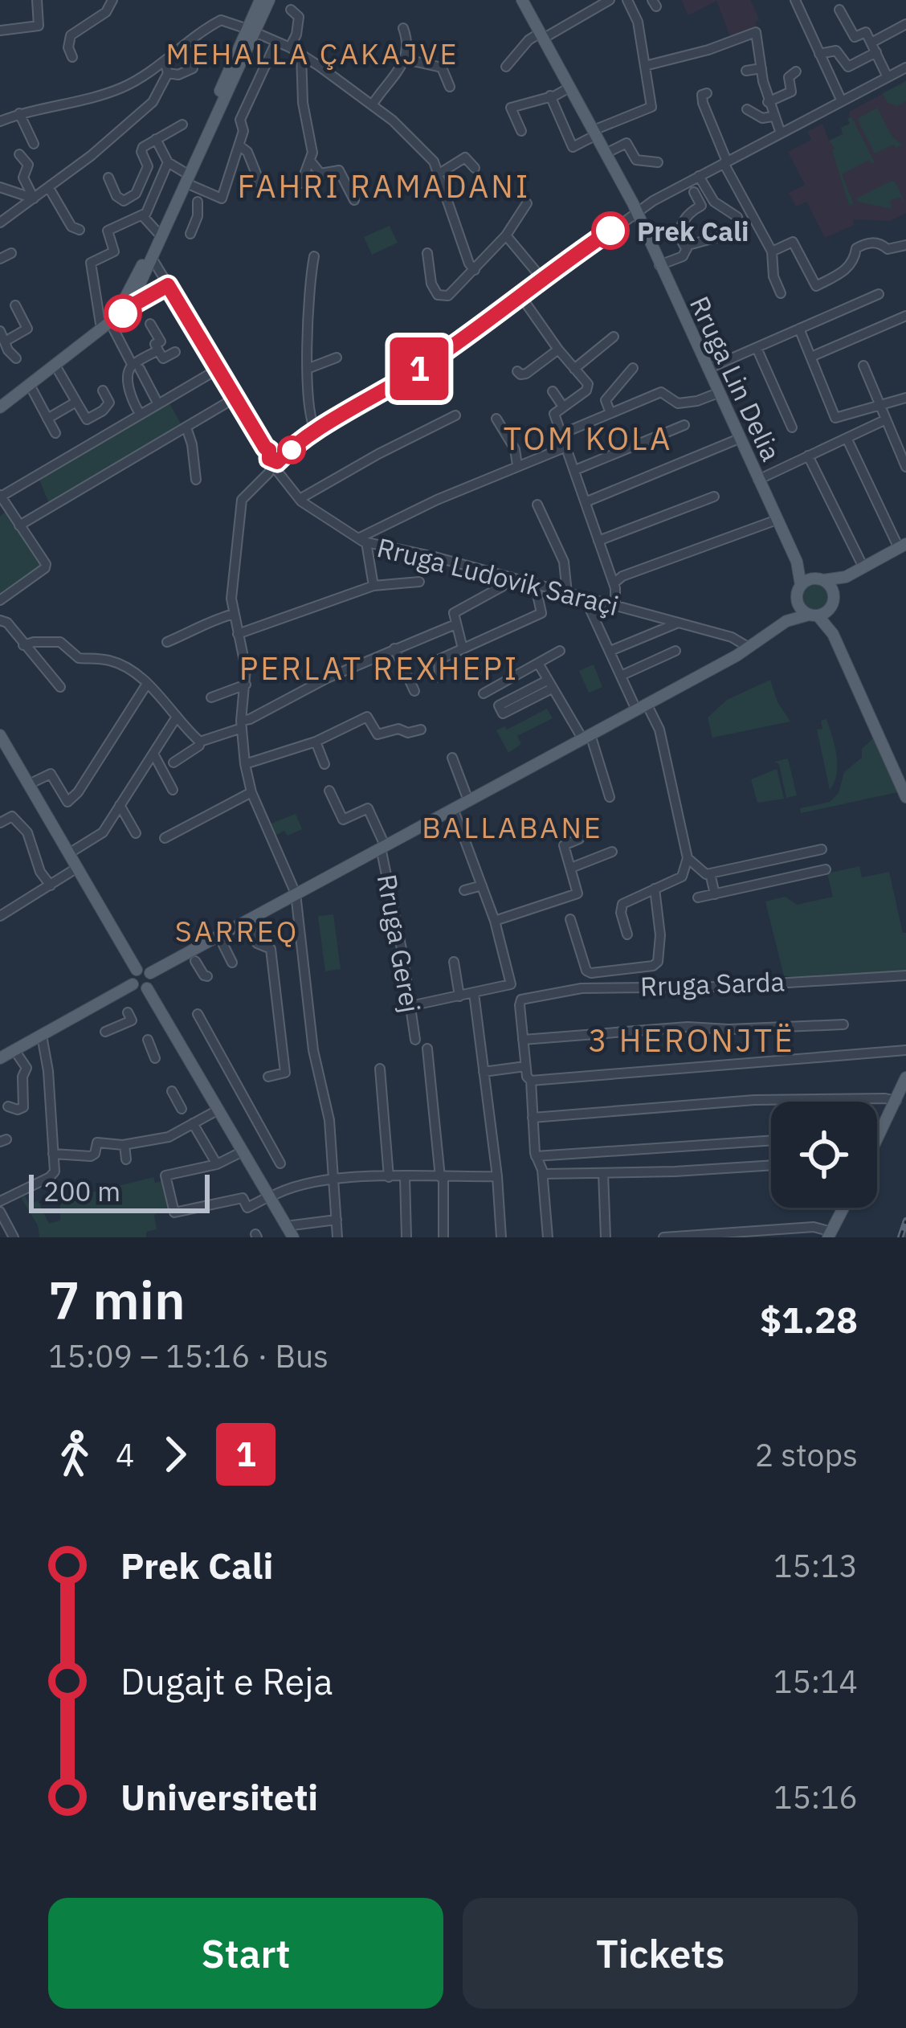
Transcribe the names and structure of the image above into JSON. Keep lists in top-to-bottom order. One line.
{"streets":{"main road":["Rruga Lin Delia"],"street":["Rruga Ludovik Saraçi","Rruga Gerej","Rruga Sarda"]},"districts":["MEHALLA ÇAKAJVE","FAHRI RAMADANI","TOM KOLA","PERLAT REXHEPI","BALLABANE","SARREQ","3 HERONJTË"],"places":["Prek Cali"],"lines":["bus line 1"],"scale_bar":"200 m","page":{"on_map":"1","scale":"200 m","heading":["7 min","15:09 – 15:16 · Bus","$1.28"],"legs":["4","1","2 stops"],"list":[{"name":"Prek Cali","value":"15:13"},{"name":"Dugajt e Reja","value":"15:14"},{"name":"Universiteti","value":"15:16"}],"buttons":["Start","Tickets"]}}
